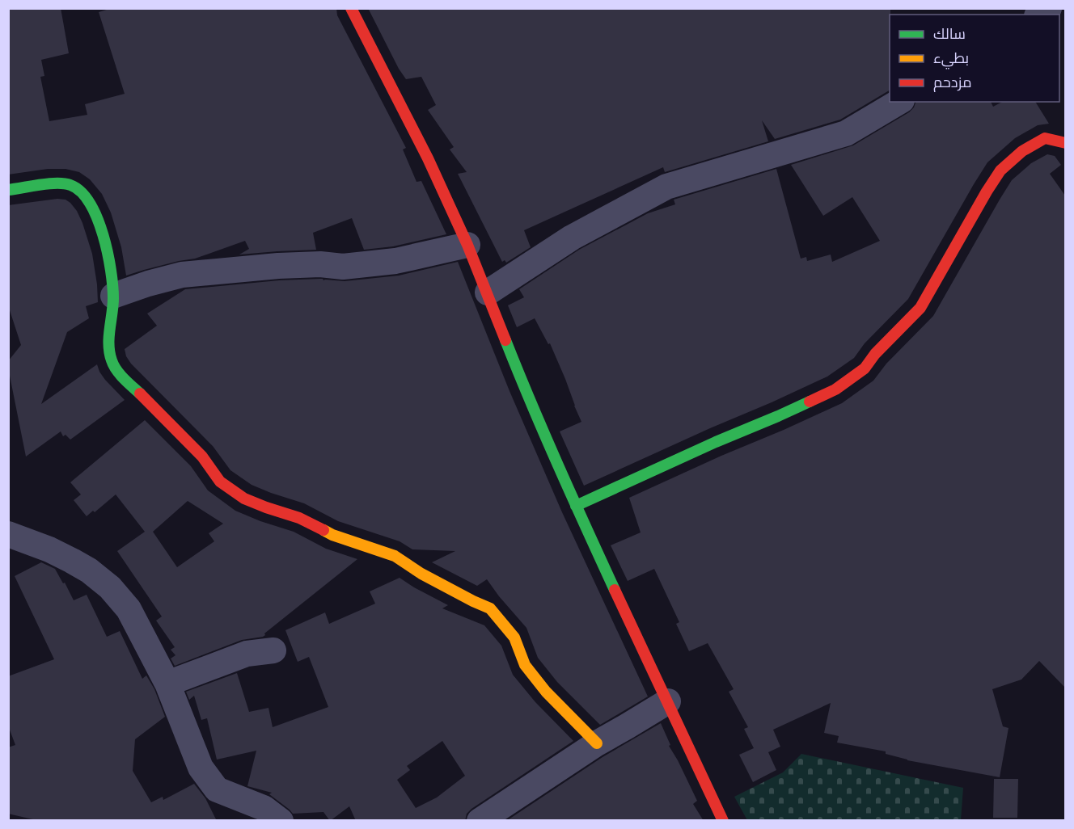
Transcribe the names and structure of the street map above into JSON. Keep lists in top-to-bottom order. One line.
{"legend":["سالك","بطيء","مزدحم"]}
